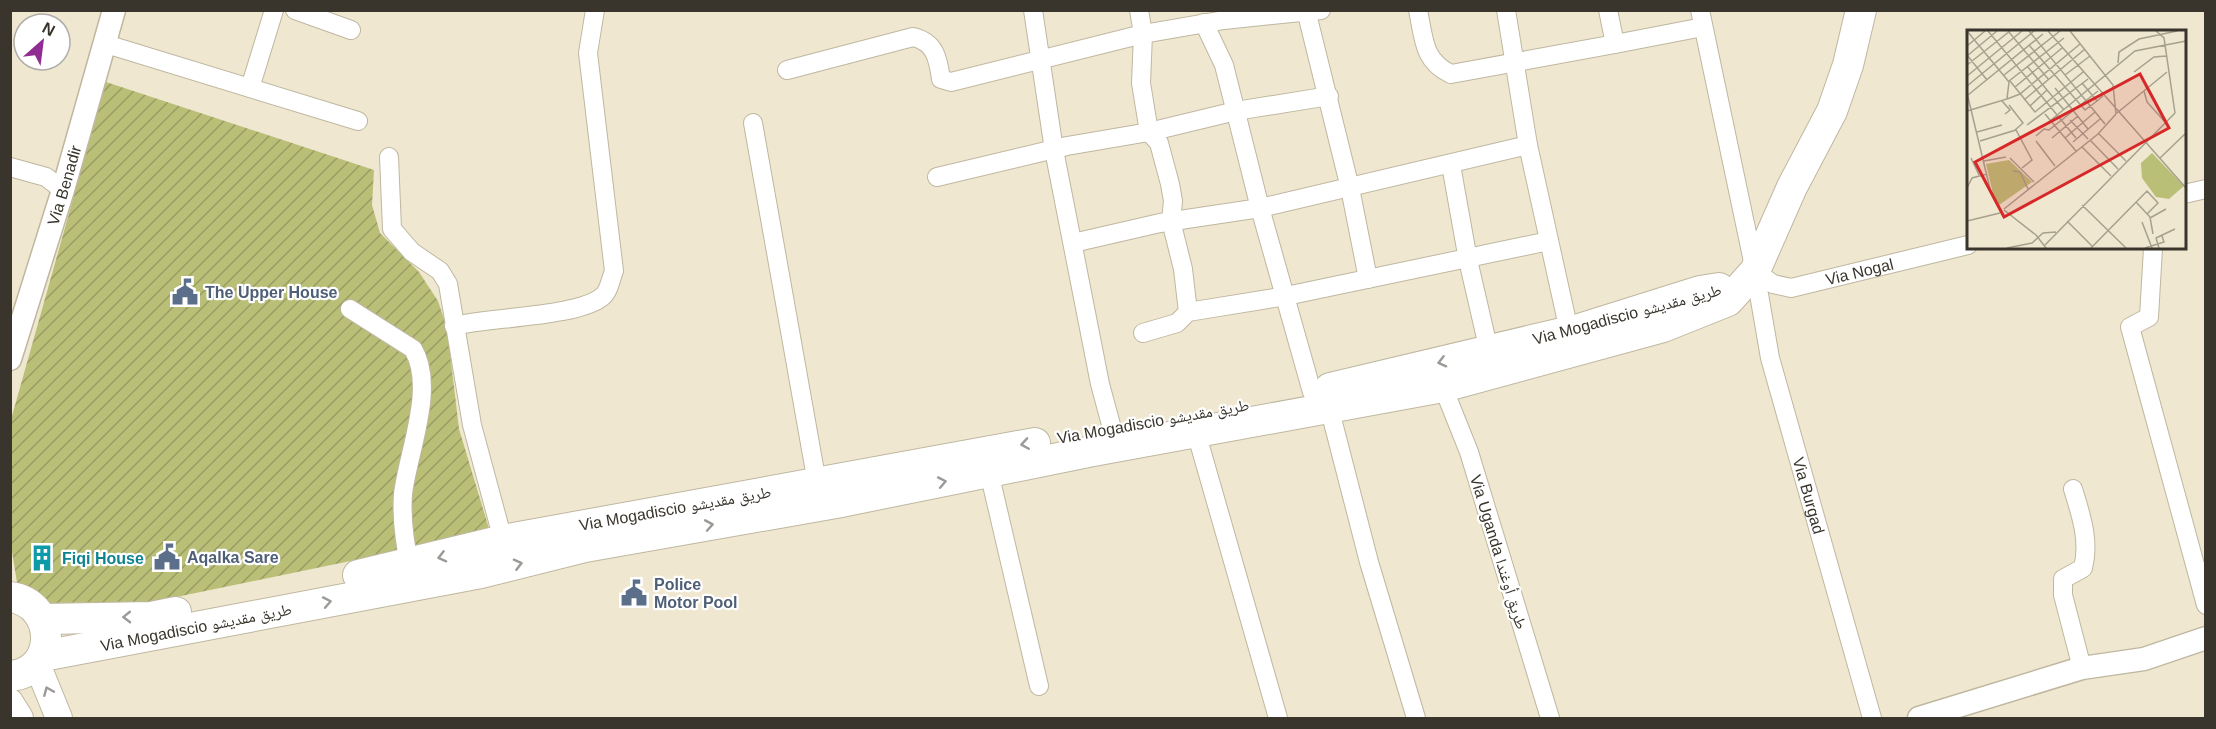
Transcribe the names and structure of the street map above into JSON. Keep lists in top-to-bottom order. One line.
{"streets":{"highway":["Via Mogadiscio طريق مقديشو"],"street":["Via Benadir","Via Nogal","Via Burgad","Via Uganda طريق أوغندا"]},"crossings":[["Via Nogal","Via Mogadiscio طريق مقديشو"],["Via Nogal","Via Burgad"],["Via Mogadiscio طريق مقديشو","Via Burgad"],["Via Mogadiscio طريق مقديشو","Via Uganda طريق أوغندا"]],"places":{"public building":["The Upper House","Aqalka Sare","Police Motor Pool"],"building":["Fiqi House"]},"north":"top right"}
